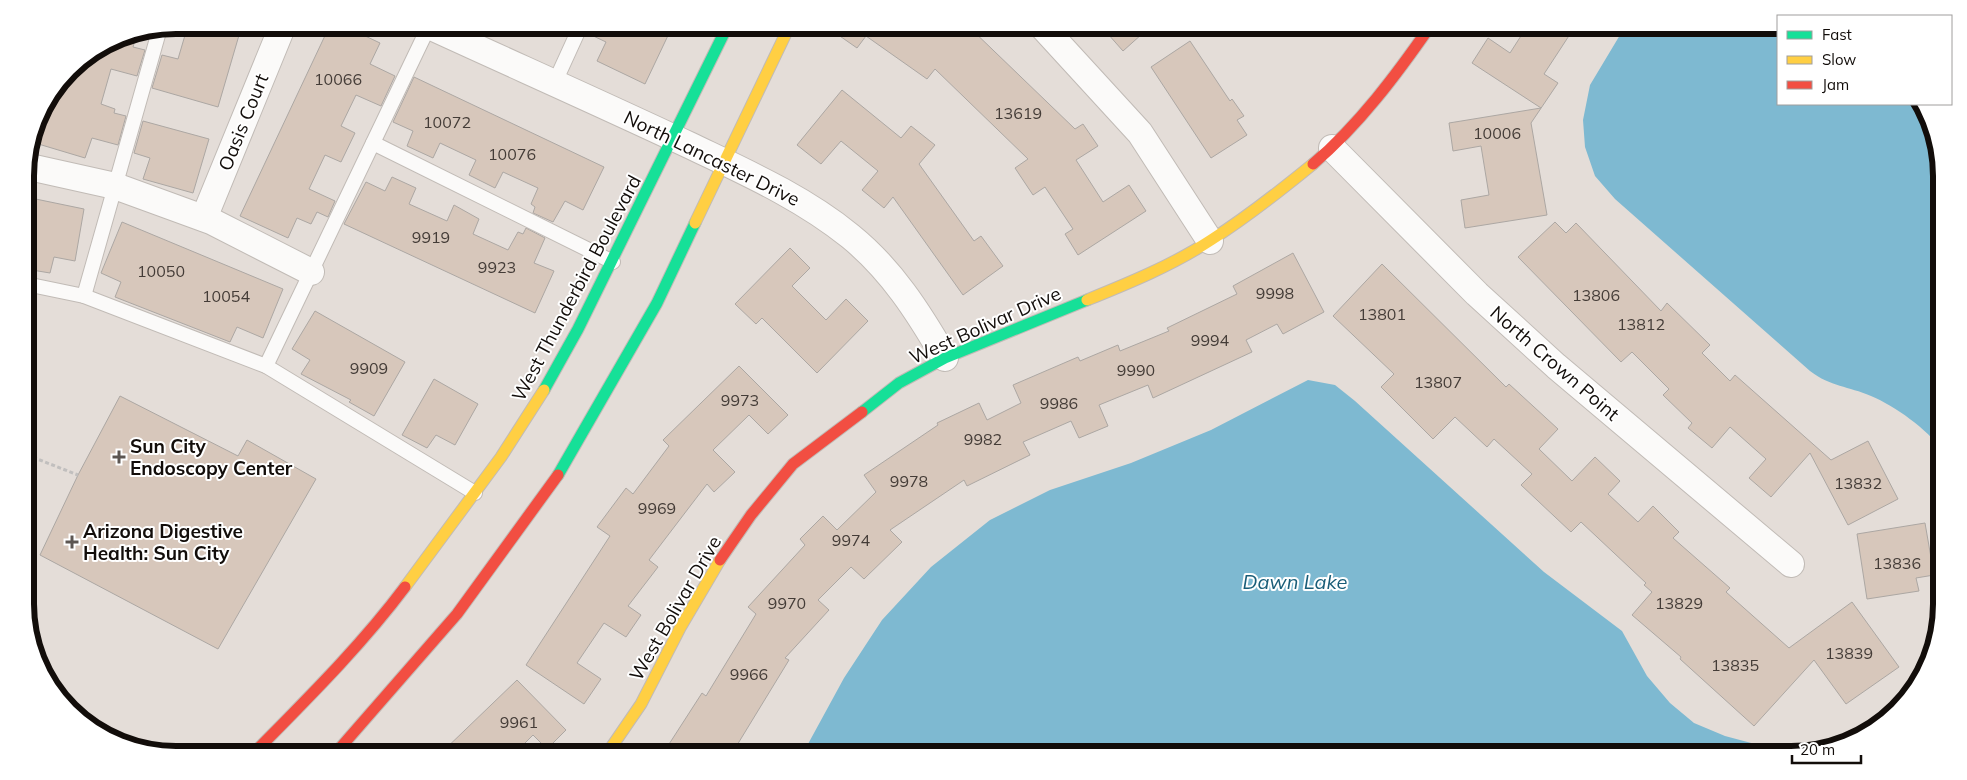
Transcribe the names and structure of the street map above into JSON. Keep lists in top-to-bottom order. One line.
{"streets":{"street":["Oasis Court","North Lancaster Drive","West Thunderbird Boulevard","West Bolivar Drive","North Crown Point"]},"crossings":[["North Lancaster Drive","West Thunderbird Boulevard"],["North Lancaster Drive","West Bolivar Drive"],["West Bolivar Drive","North Crown Point"]],"water":["Dawn Lake"],"places":{"health":["Sun City Endoscopy Center","Arizona Digestive Health: Sun City"]},"house_numbers":["10066","13619","10072","10006","10076","9919","9923","10050","9998","13806","10054","13801","13812","9994","9909","9990","13807","9973","9986","9982","9978","13832","9969","9974","13836","9970","13829","13839","13835","9966","9961"],"legend":["Fast","Slow","Jam"],"scale_bar":"20 m"}
